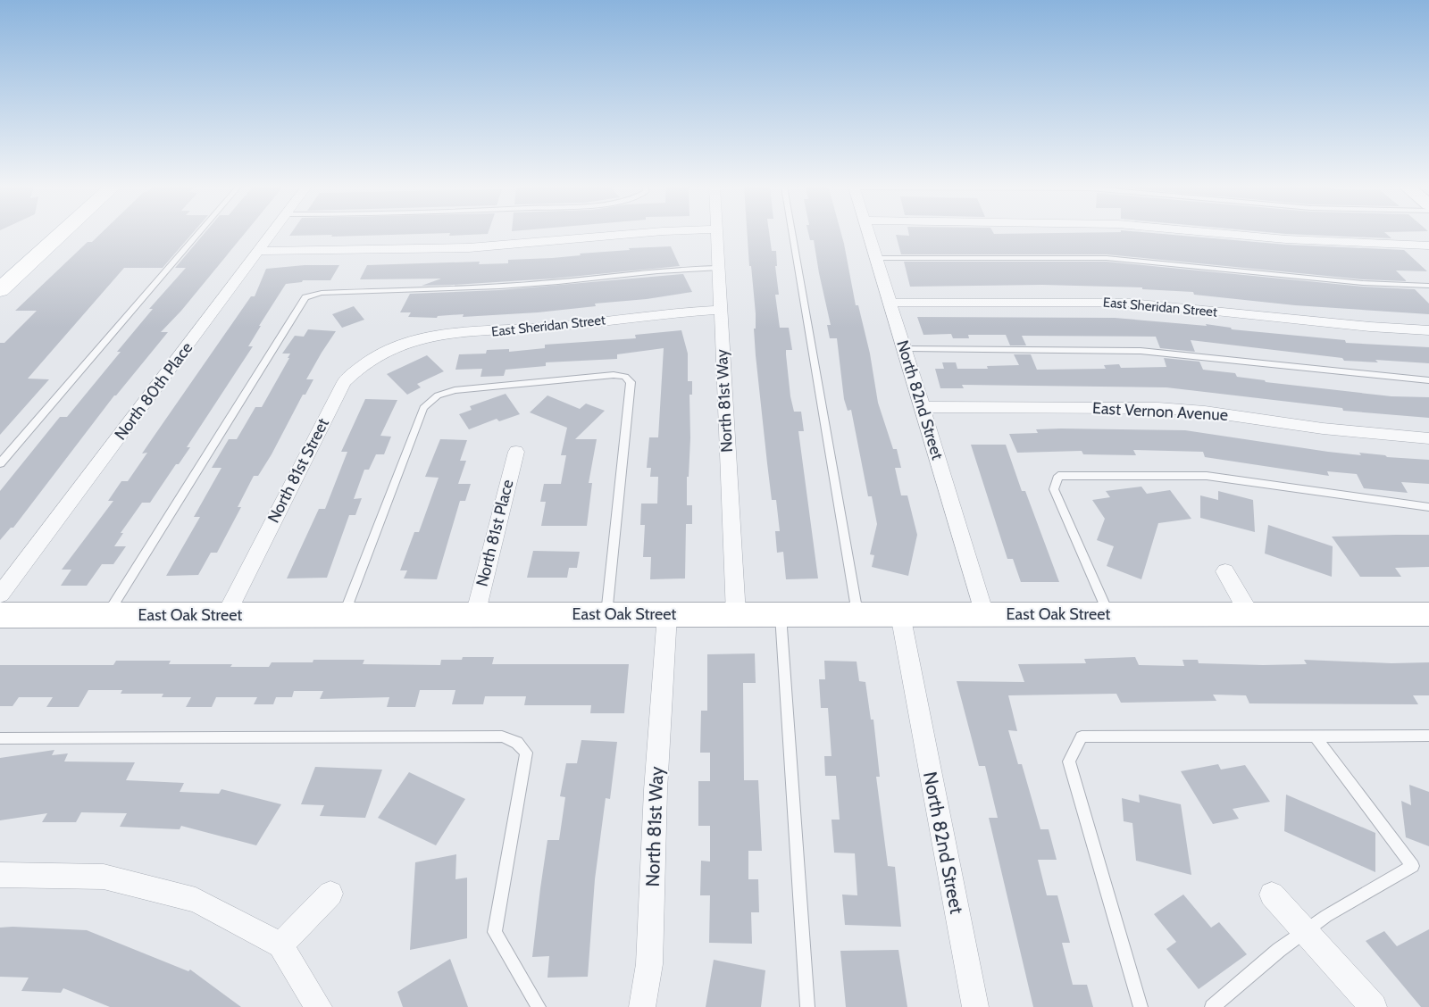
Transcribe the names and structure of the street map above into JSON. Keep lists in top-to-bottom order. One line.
{"streets":{"street":["East Sheridan Street","North 80th Place","North 82nd Street","North 81st Way","East Vernon Avenue","North 81st Street","North 81st Place","East Oak Street"]},"crossings":[["East Sheridan Street","North 82nd Street"],["East Sheridan Street","North 81st Way"],["East Sheridan Street","North 81st Street"],["North 82nd Street","East Vernon Avenue"],["North 82nd Street","East Oak Street"],["North 81st Way","East Oak Street"],["North 81st Street","East Oak Street"],["North 81st Place","East Oak Street"]]}
